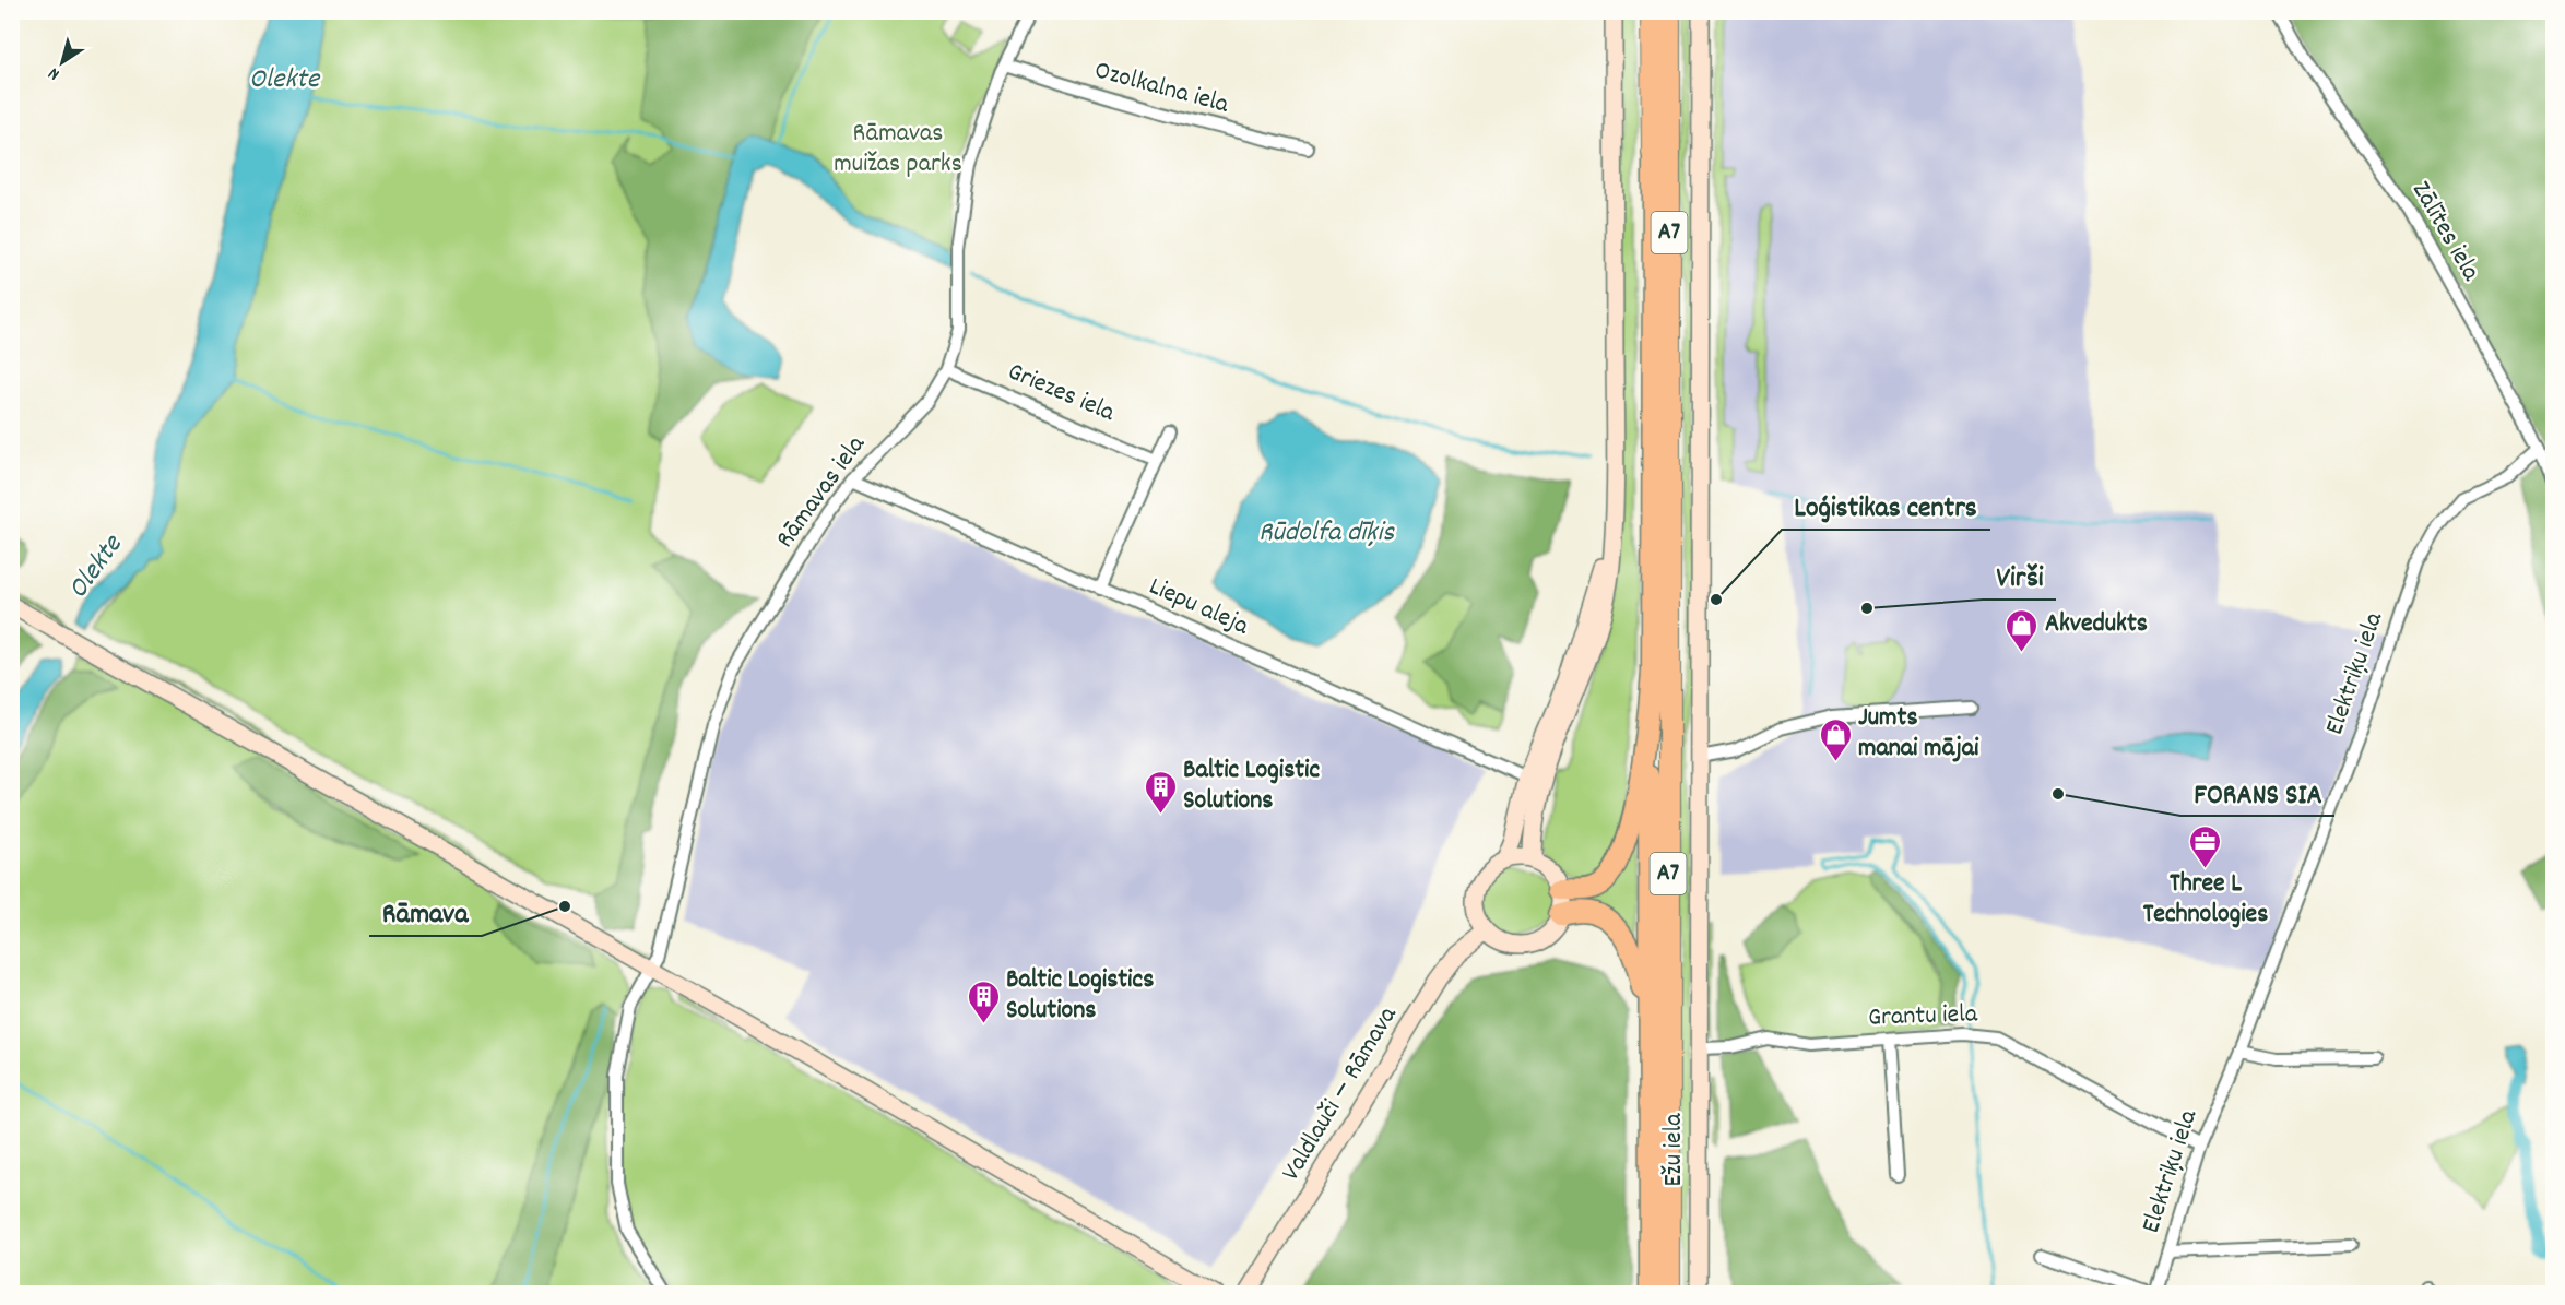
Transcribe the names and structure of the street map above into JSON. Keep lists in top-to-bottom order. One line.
{"streets":{"highway":["A7"],"main road":["Valdlauči — Rāmava","Ežu iela"],"street":["Ozolkalna iela","Zālītes iela","Griezes iela","Rāmavas iela","Liepu aleja","Elektriķu iela","Grantu iela"]},"crossings":[["Ozolkalna iela","Rāmavas iela"],["Zālītes iela","Elektriķu iela"],["Griezes iela","Rāmavas iela"],["Rāmavas iela","Liepu aleja"],["Elektriķu iela","Grantu iela"],["Grantu iela","Ežu iela"]],"water":["Olekte","Rūdolfa dīķis"],"parks":["Rāmavas muižas parks"],"places":{"other":["Loģistikas centrs","Virši","FORANS SIA","Rāmava"],"shop":["Akvedukts","Jumts manai mājai"],"building":["Baltic Logistic Solutions","Baltic Logistics Solutions"],"office":["Three L Technologies"]},"north":"bottom left"}
